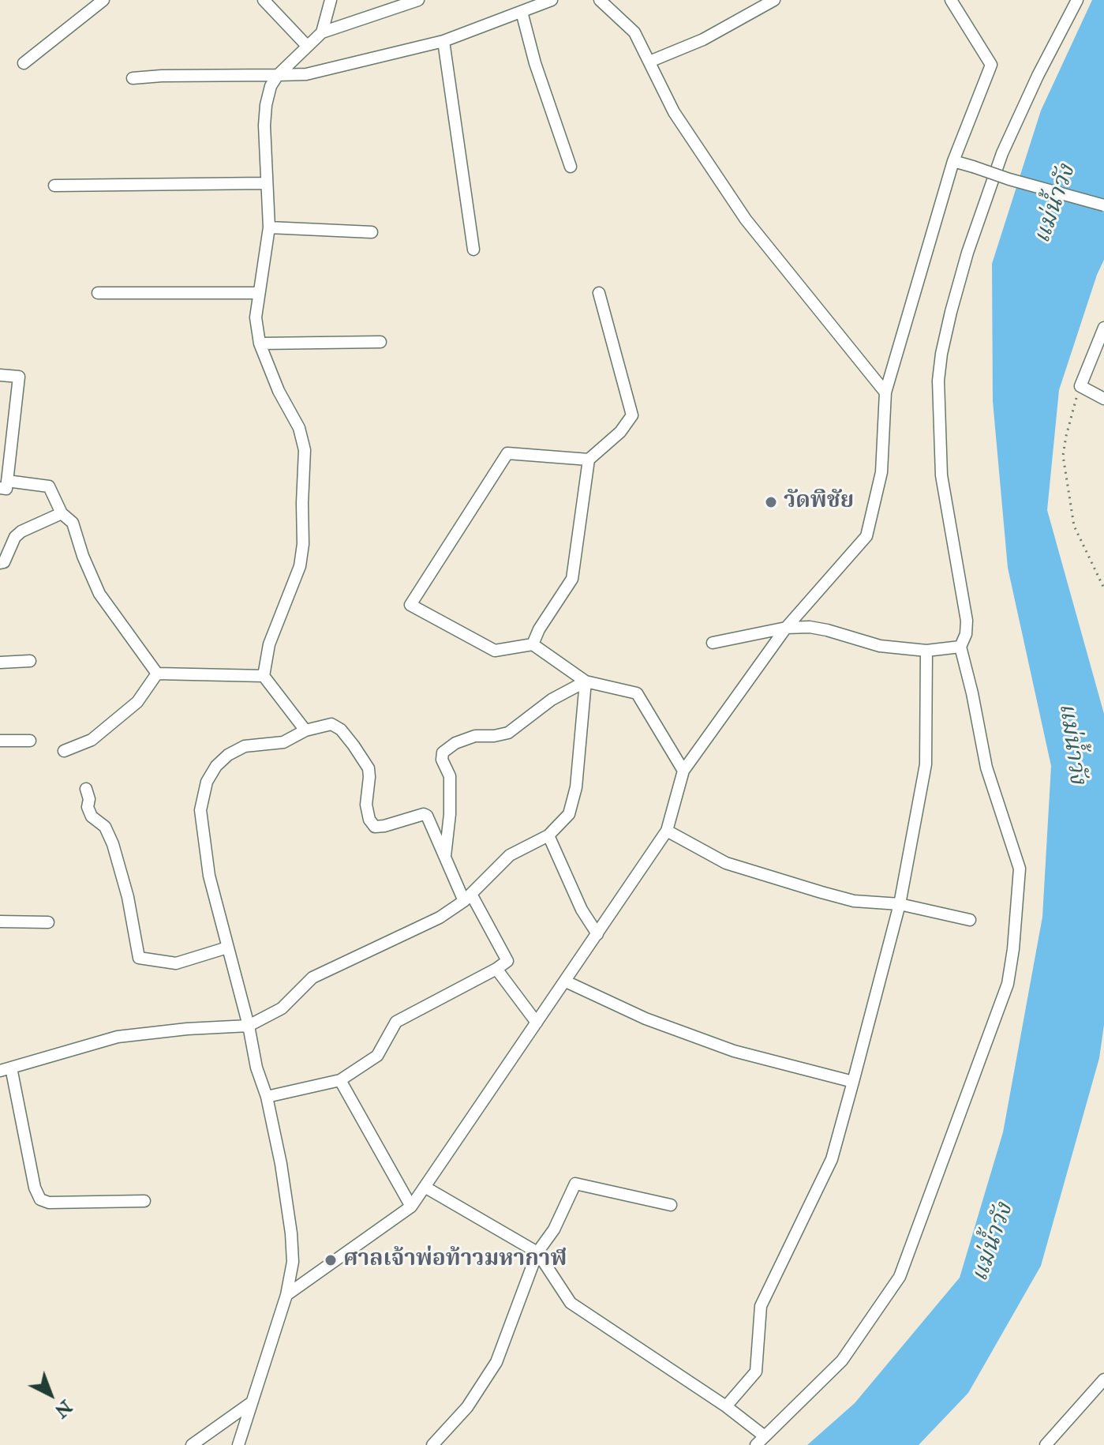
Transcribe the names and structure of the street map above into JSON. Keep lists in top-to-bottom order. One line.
{"water":["แม่น้ำวัง"],"places":["วัดพิชัย","ศาลเจ้าพ่อท้าวมหากาฬ"],"north":"bottom right"}
